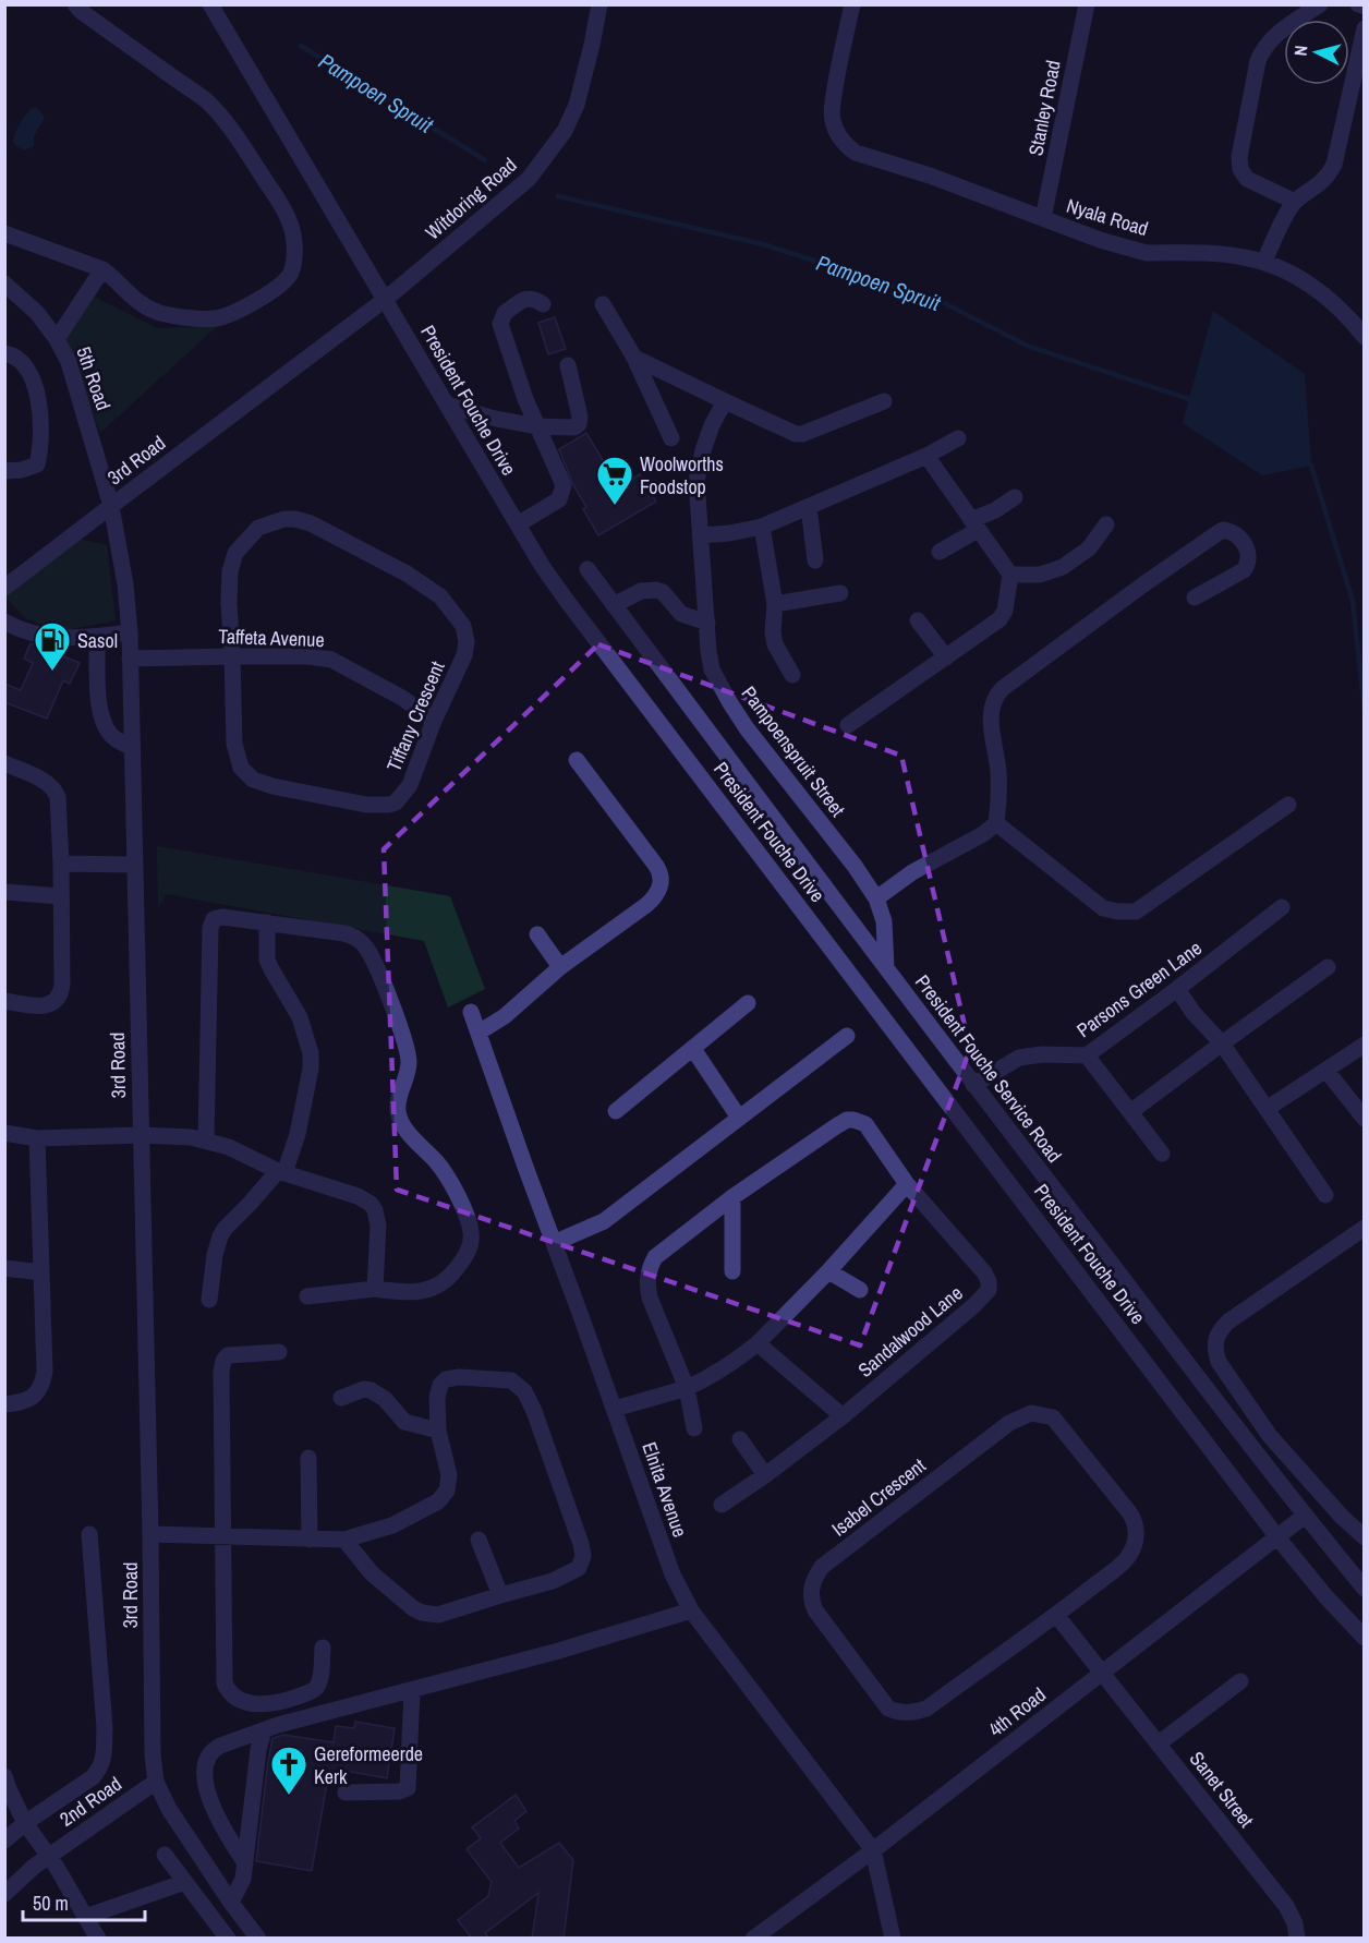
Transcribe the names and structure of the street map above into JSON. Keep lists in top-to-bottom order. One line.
{"streets":{"street":["Stanley Road","Witdoring Road","Nyala Road","5th Road","President Fouche Drive","3rd Road","Taffeta Avenue","Tiffany Crescent","Pampoenspruit Street","Parsons Green Lane","President Fouche Service Road","Sandalwood Lane","Elnita Avenue","Isabel Crescent","4th Road","Sanet Street","2nd Road"]},"crossings":[["Stanley Road","Nyala Road"],["Witdoring Road","President Fouche Drive"],["Witdoring Road","3rd Road"],["5th Road","3rd Road"],["President Fouche Drive","3rd Road"],["President Fouche Drive","4th Road"],["3rd Road","Taffeta Avenue"],["3rd Road","2nd Road"],["Taffeta Avenue","Tiffany Crescent"],["Pampoenspruit Street","President Fouche Service Road"],["Parsons Green Lane","President Fouche Service Road"],["President Fouche Service Road","4th Road"],["Elnita Avenue","4th Road"],["4th Road","Sanet Street"]],"water":["Pampoen Spruit"],"places":{"supermarket":["Woolworths Foodstop"],"fuel station":["Sasol"],"church":["Gereformeerde Kerk"]},"scale_bar":"50 m","north":"left"}
